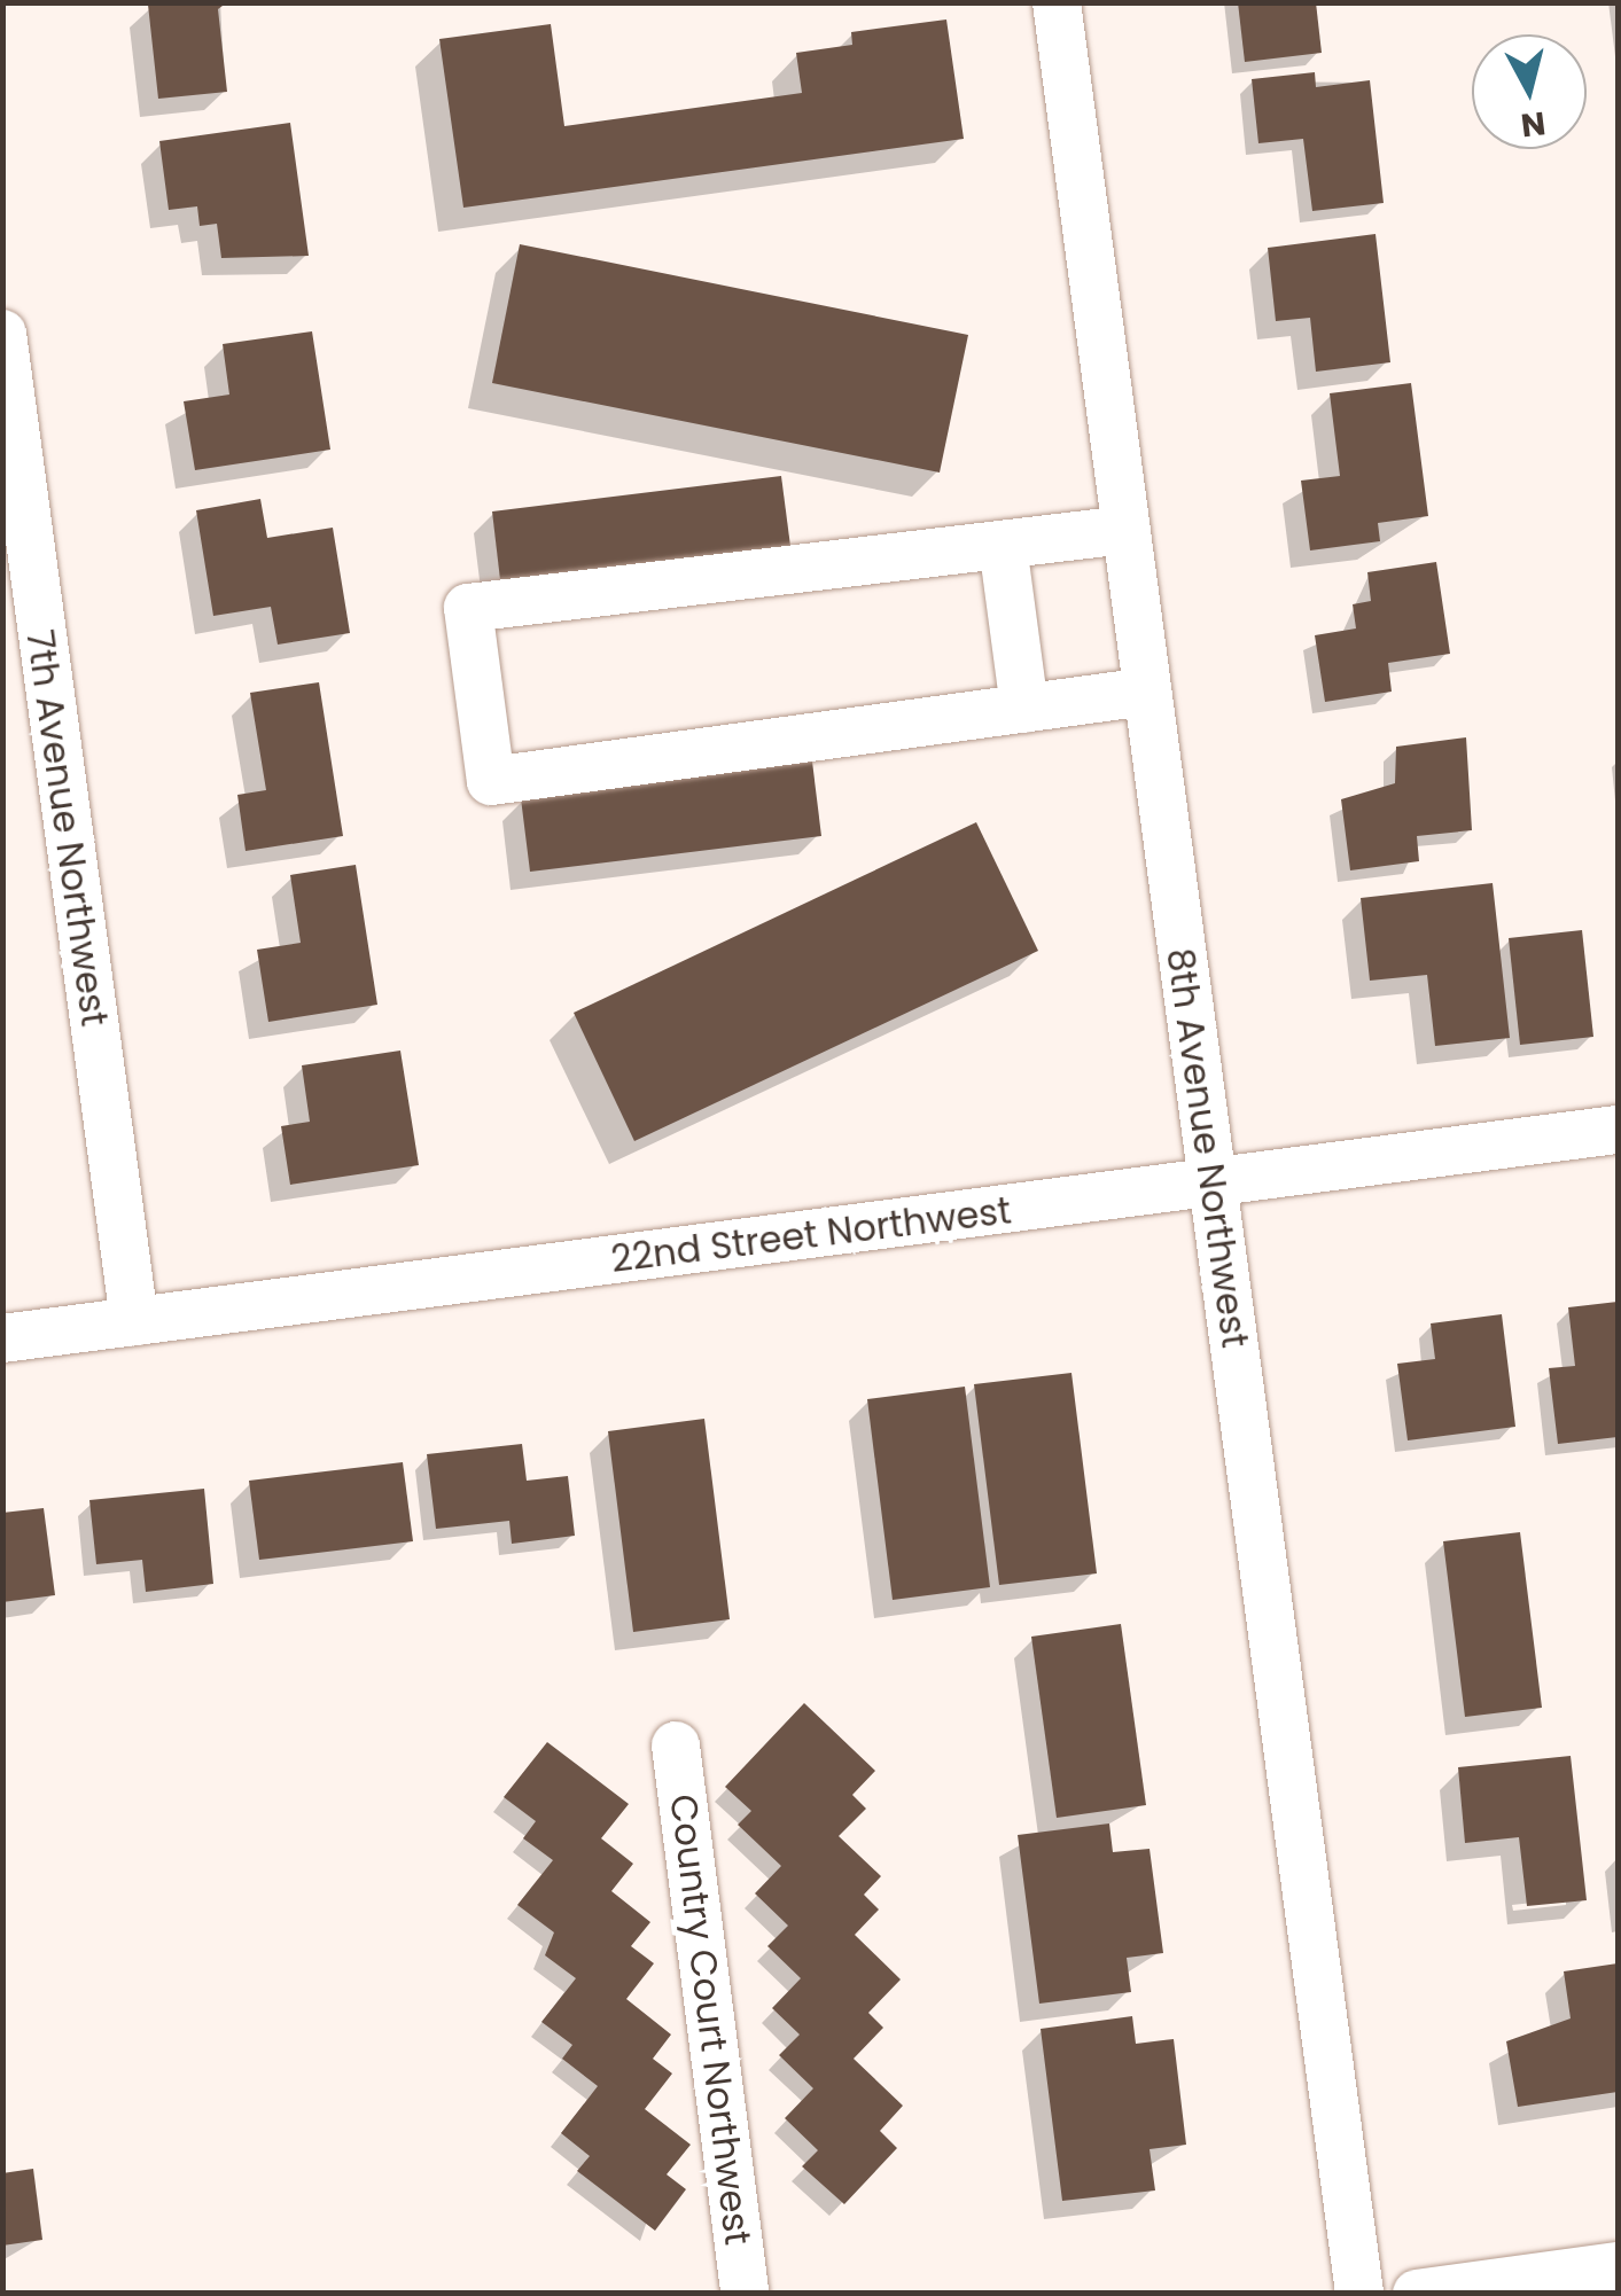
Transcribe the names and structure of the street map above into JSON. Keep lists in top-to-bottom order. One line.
{"streets":{"street":["7th Avenue Northwest","8th Avenue Northwest","22nd Street Northwest","Country Court Northwest"]},"crossings":[["7th Avenue Northwest","22nd Street Northwest"],["8th Avenue Northwest","22nd Street Northwest"]],"north":"bottom"}
